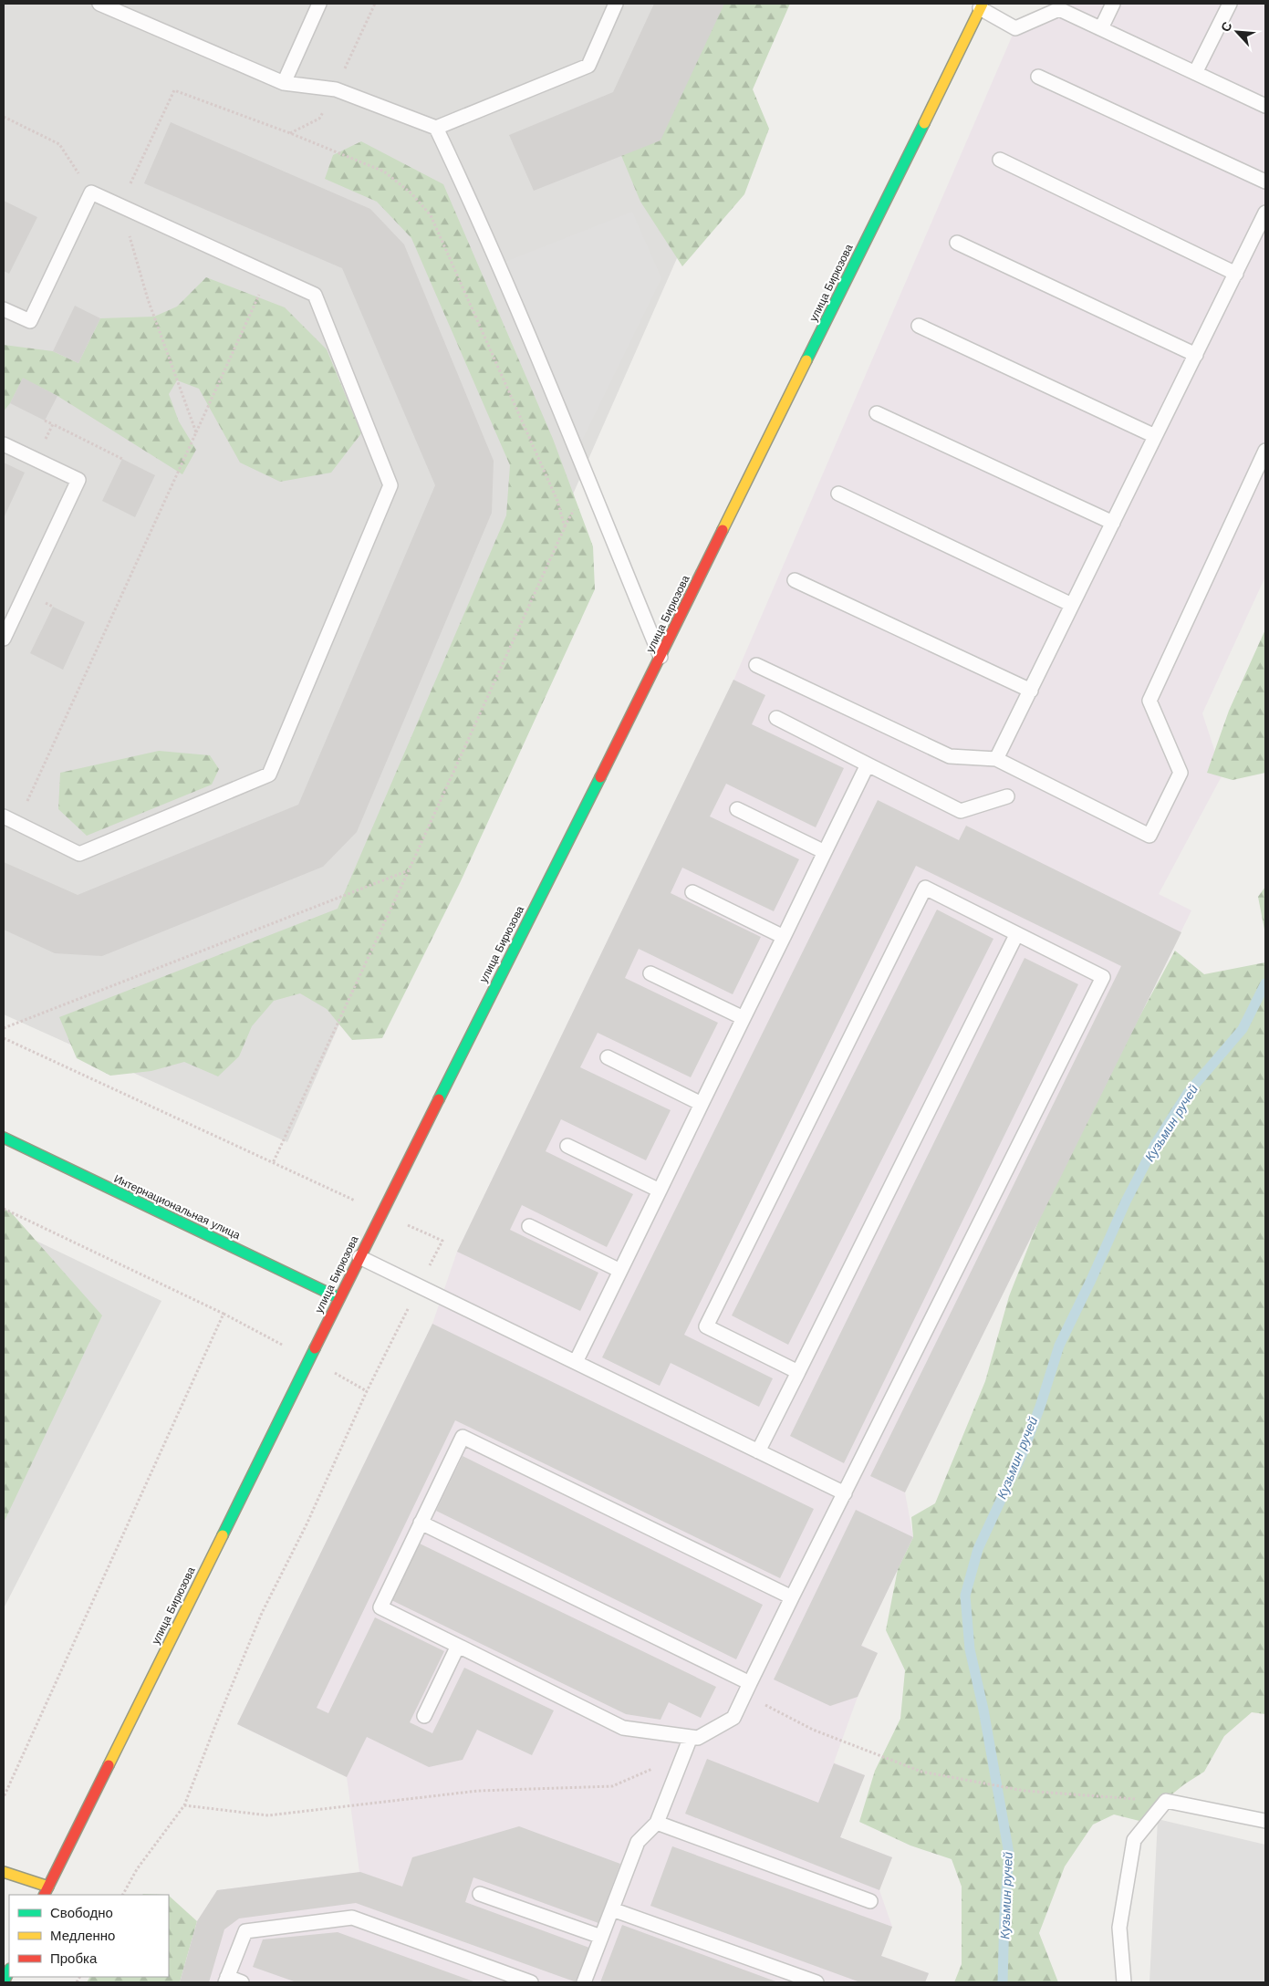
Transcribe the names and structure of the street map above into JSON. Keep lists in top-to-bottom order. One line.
{"streets":{"main road":["улица Бирюзова","Интернациональная улица"]},"crossings":[["улица Бирюзова","Интернациональная улица"]],"water":["Кузьмин ручей"],"legend":["Свободно","Медленно","Пробка"],"north":"top left"}
